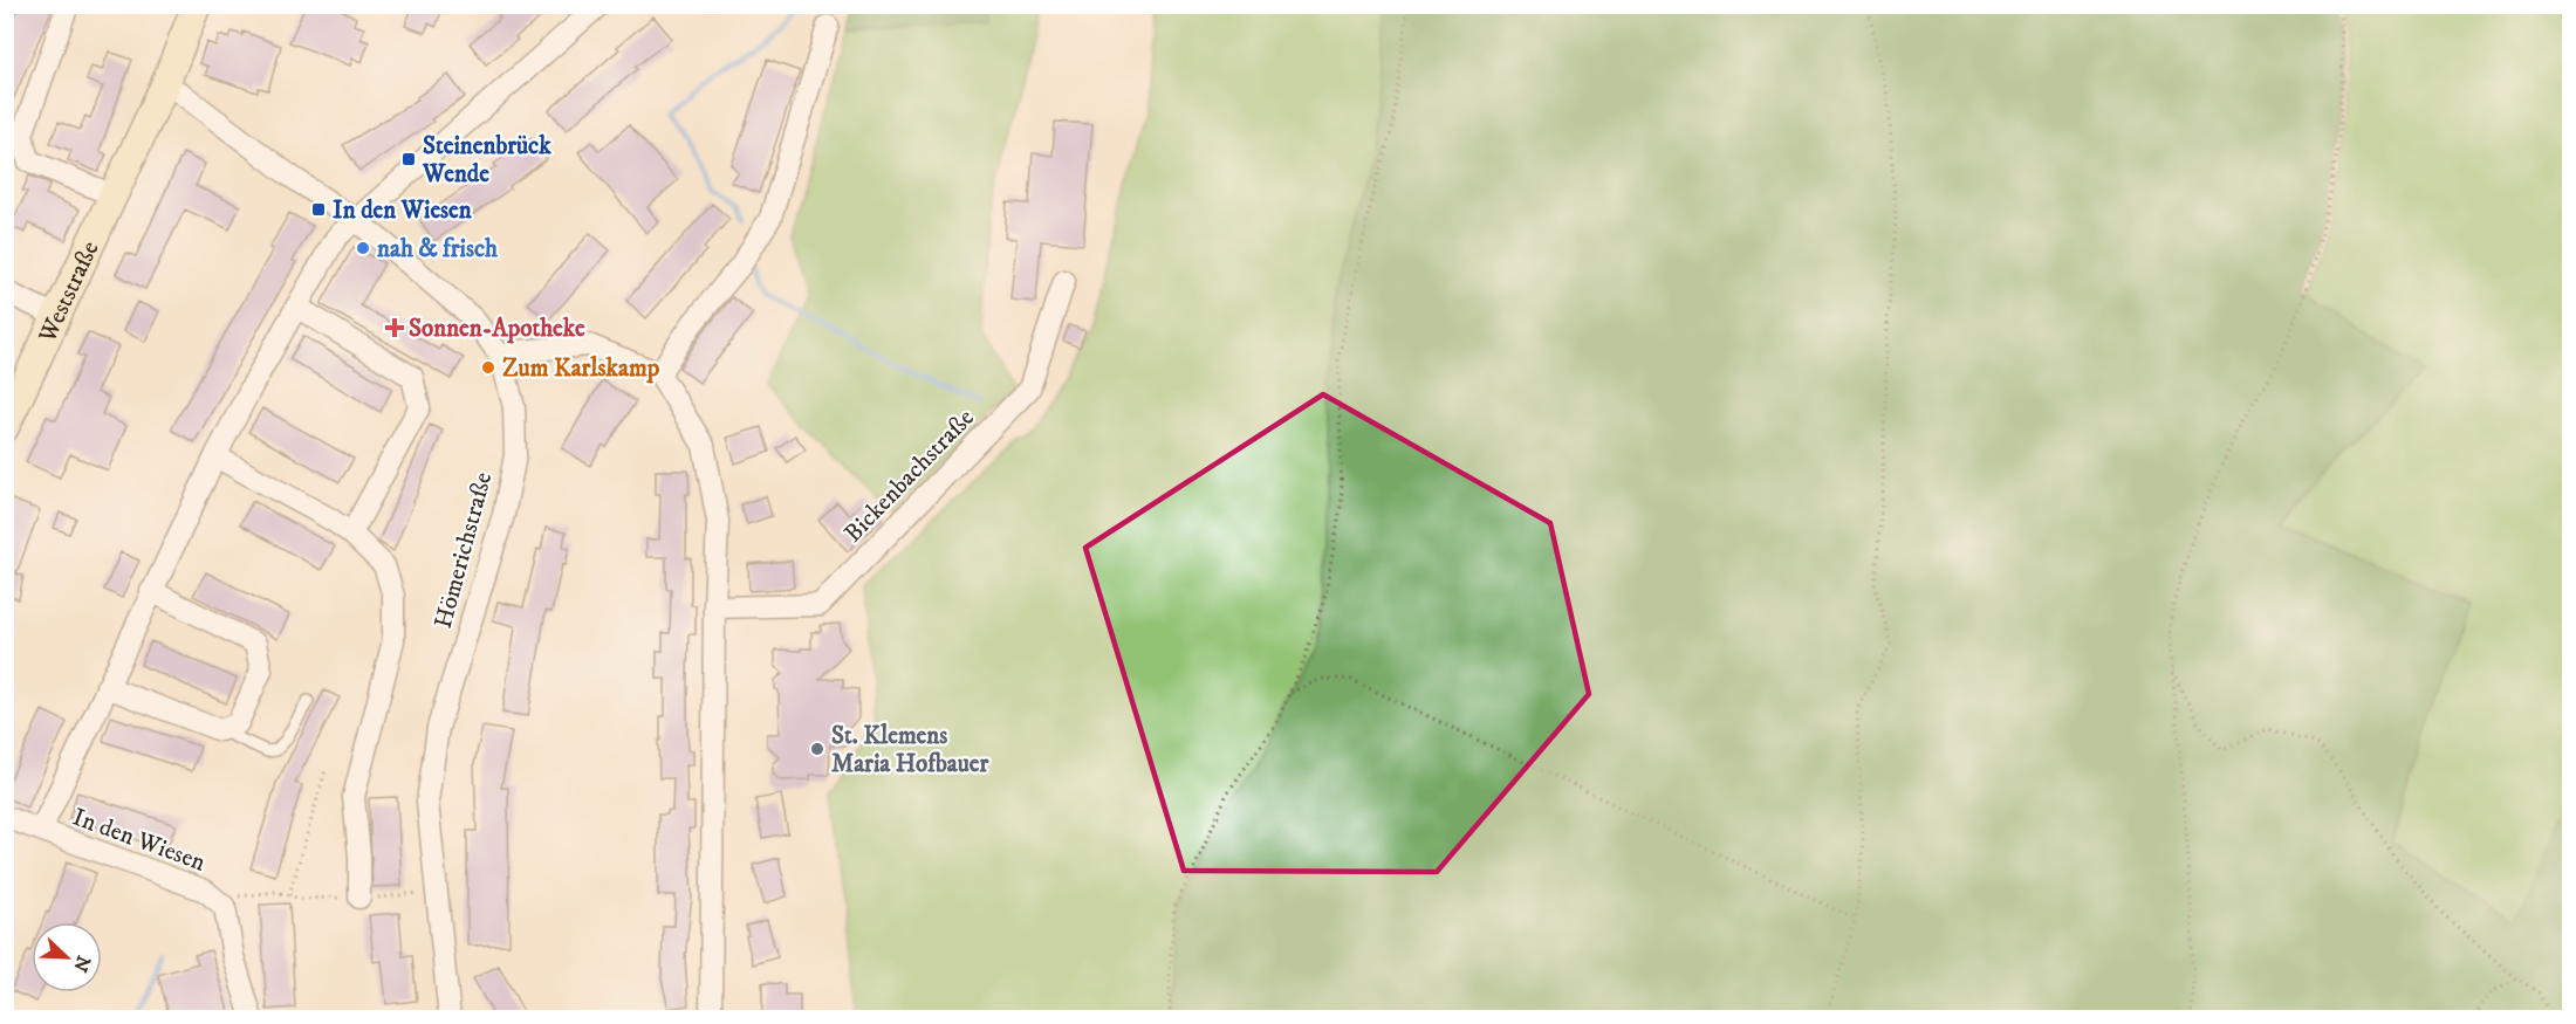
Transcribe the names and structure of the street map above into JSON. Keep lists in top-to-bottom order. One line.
{"streets":{"main road":["Weststraße"],"street":["Bickenbachstraße","Hömerichstraße","In den Wiesen"]},"crossings":[["Weststraße","Hömerichstraße"],["Hömerichstraße","In den Wiesen"]],"places":{"transit":["Steinenbrück Wende","In den Wiesen"],"other":["nah & frisch","Zum Karlskamp","St. Klemens Maria Hofbauer"],"health":["Sonnen-Apotheke"]},"north":"bottom right"}
